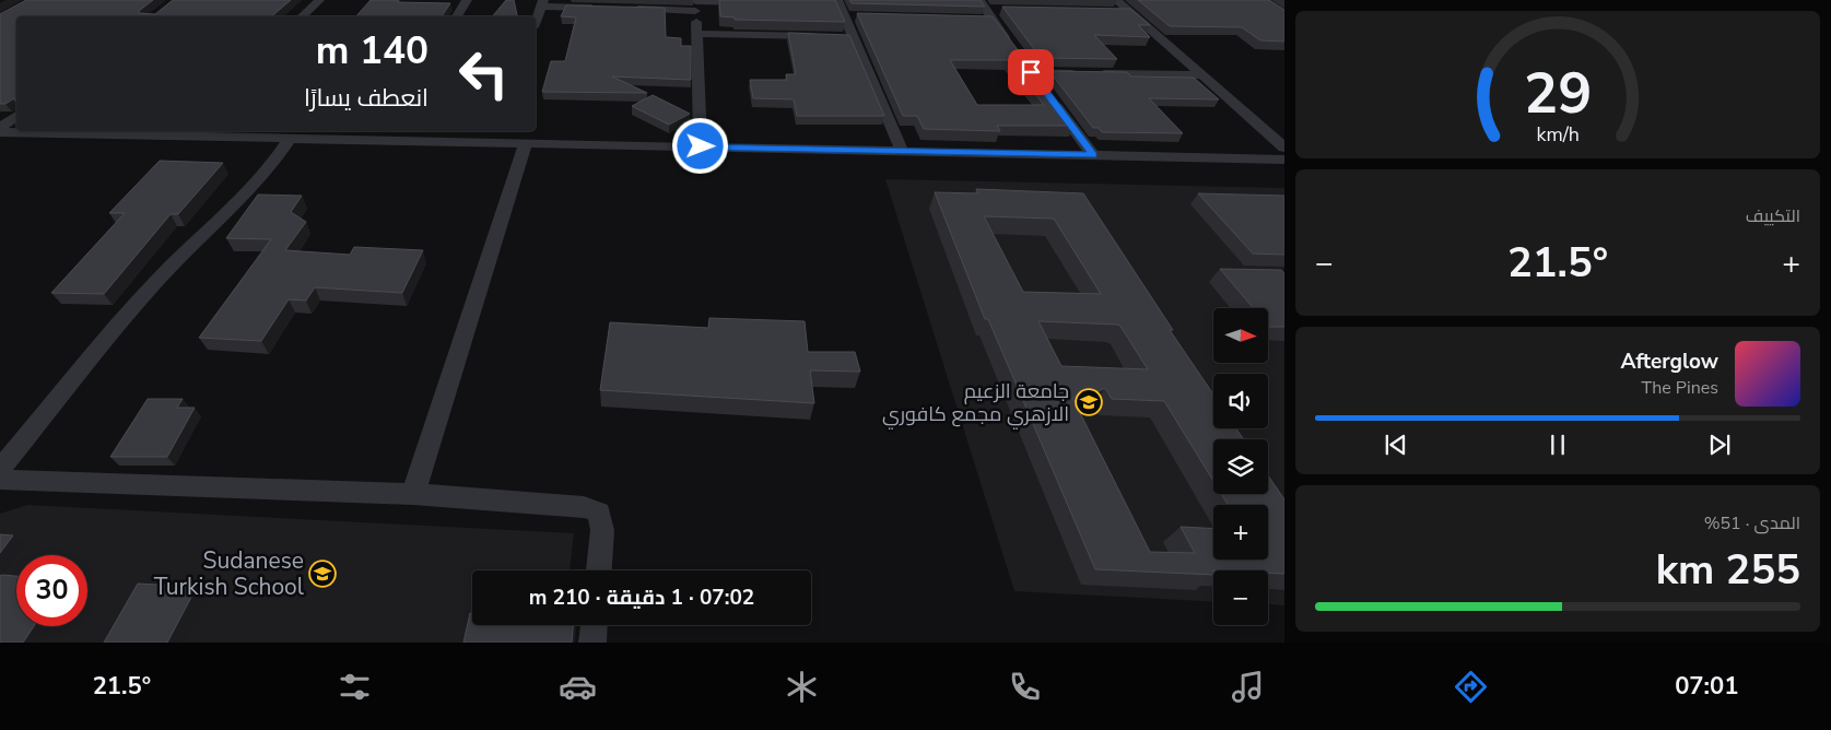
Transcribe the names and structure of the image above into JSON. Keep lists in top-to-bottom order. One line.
{"places":{"school or university":["جامعة الزعيم الازهري مجمع كافوري","Sudanese Turkish School"]},"north":"right","page":{"turn":["140 m","انعطف يسارًا"],"tile":["التكييف",["المدى · 51%","255 km"]],"heat":["−","21.5°","+"],"map_buttons":["+","−"],"song":["Afterglow","The Pines"],"limit":"30","trip":"07:02 · 1 دقيقة · 210 m","tabs":["07:01","21.5°"],"gauge":["29","km/h"]}}
